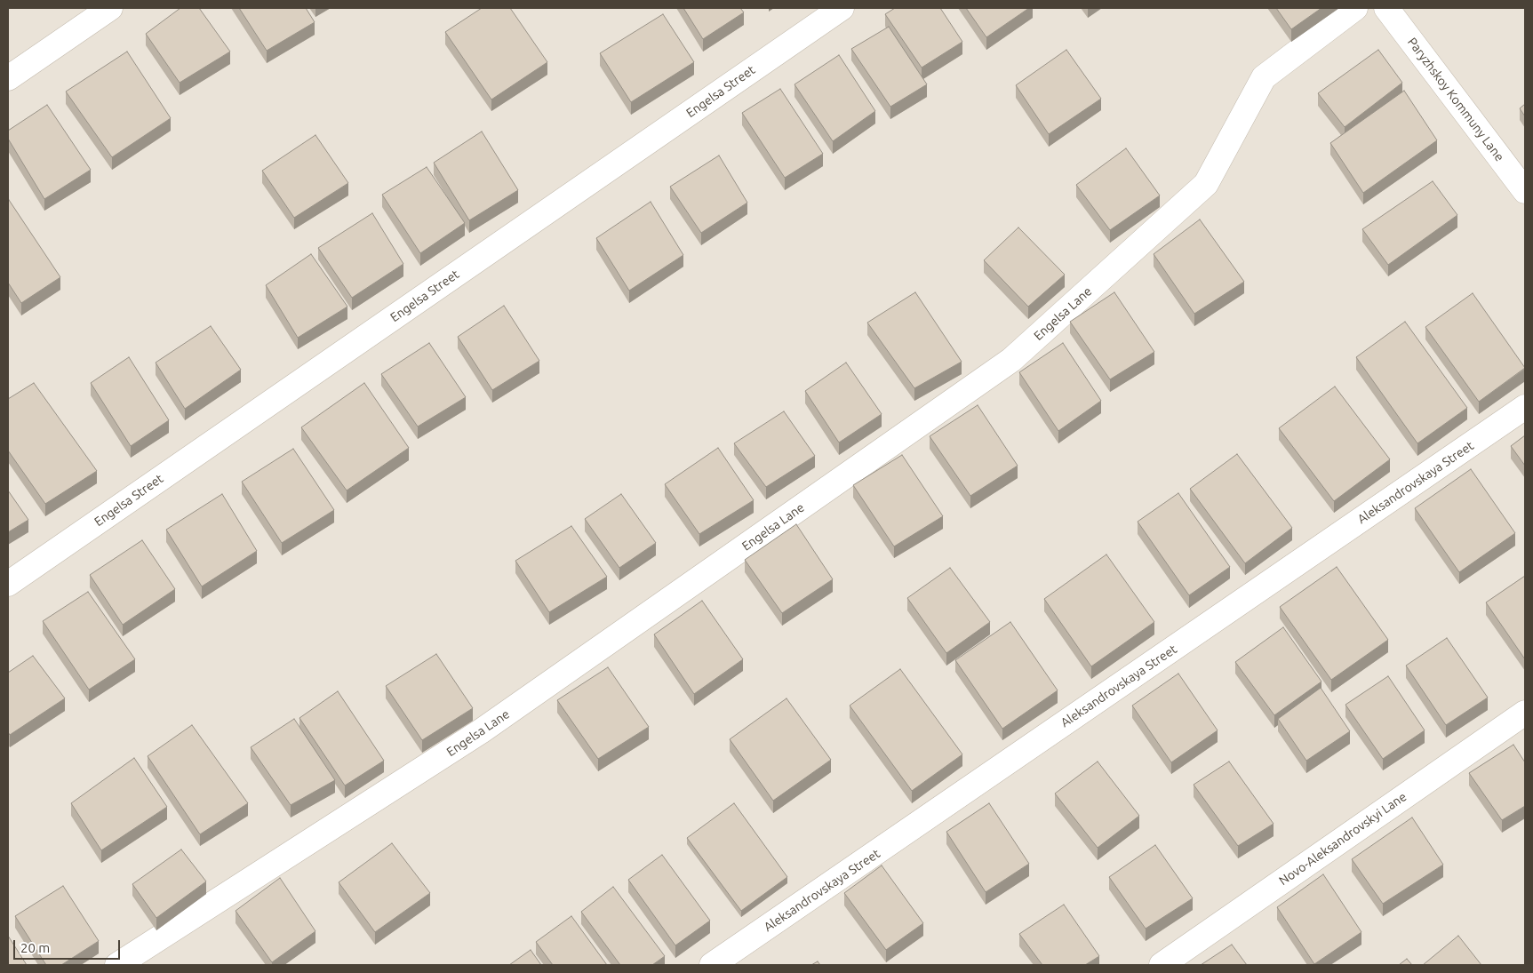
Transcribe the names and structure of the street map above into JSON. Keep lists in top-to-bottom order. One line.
{"streets":{"street":["Engelsa Street","Paryzhskoy Kommuny Lane","Engelsa Lane","Aleksandrovskaya Street","Novo-Aleksandrovskyi Lane"]},"scale_bar":"20 m"}
